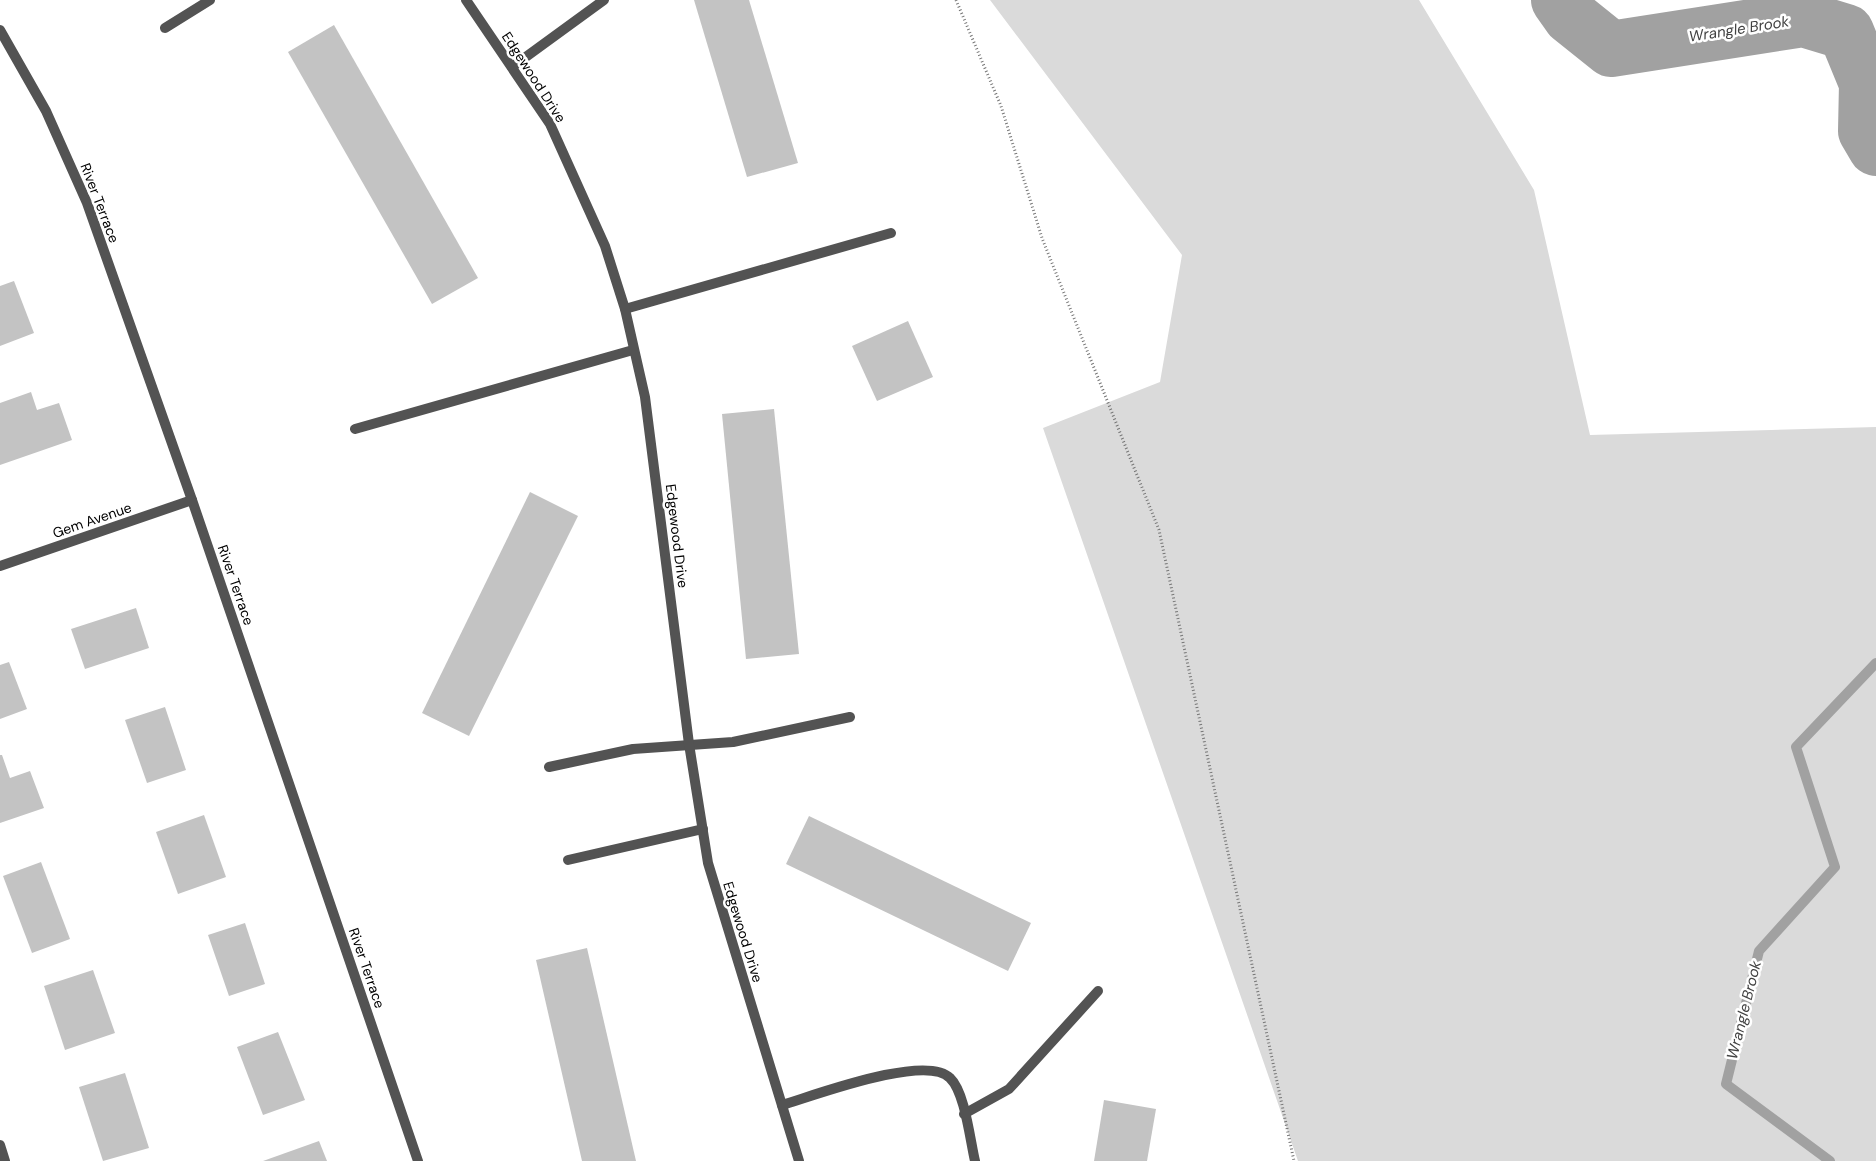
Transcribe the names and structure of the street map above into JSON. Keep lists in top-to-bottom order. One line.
{"streets":{"street":["Edgewood Drive","River Terrace","Gem Avenue"]},"crossings":[["River Terrace","Gem Avenue"]],"water":["Wrangle Brook"]}
